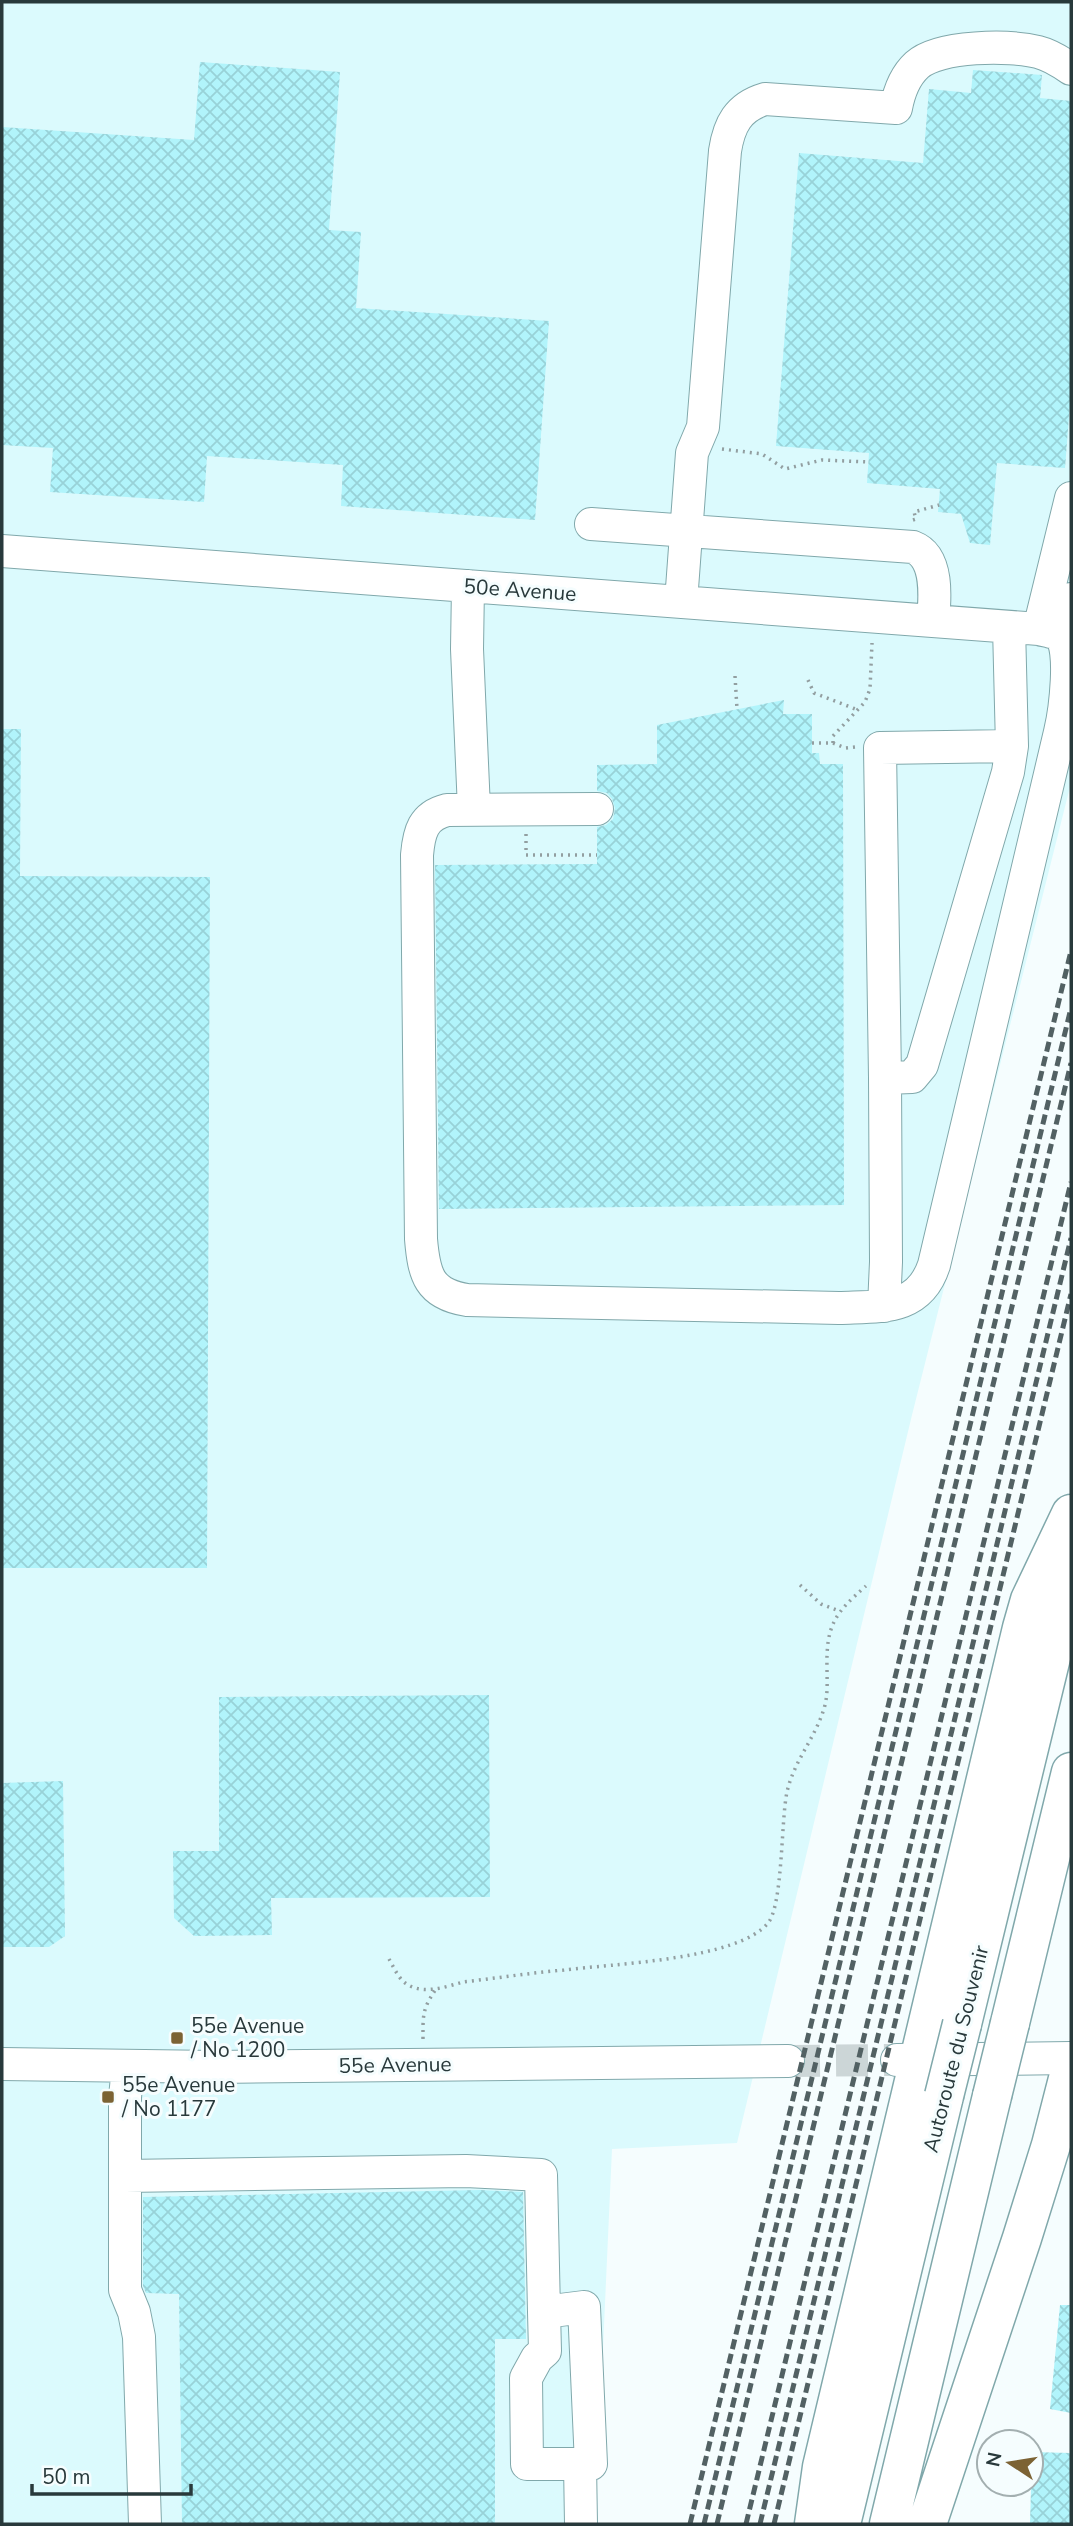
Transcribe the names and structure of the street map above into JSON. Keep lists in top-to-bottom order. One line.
{"streets":{"highway":["Autoroute du Souvenir"],"street":["50e Avenue","55e Avenue"]},"places":{"transit":["55e Avenue / No 1200","55e Avenue / No 1177"]},"scale_bar":"50 m","north":"left"}
